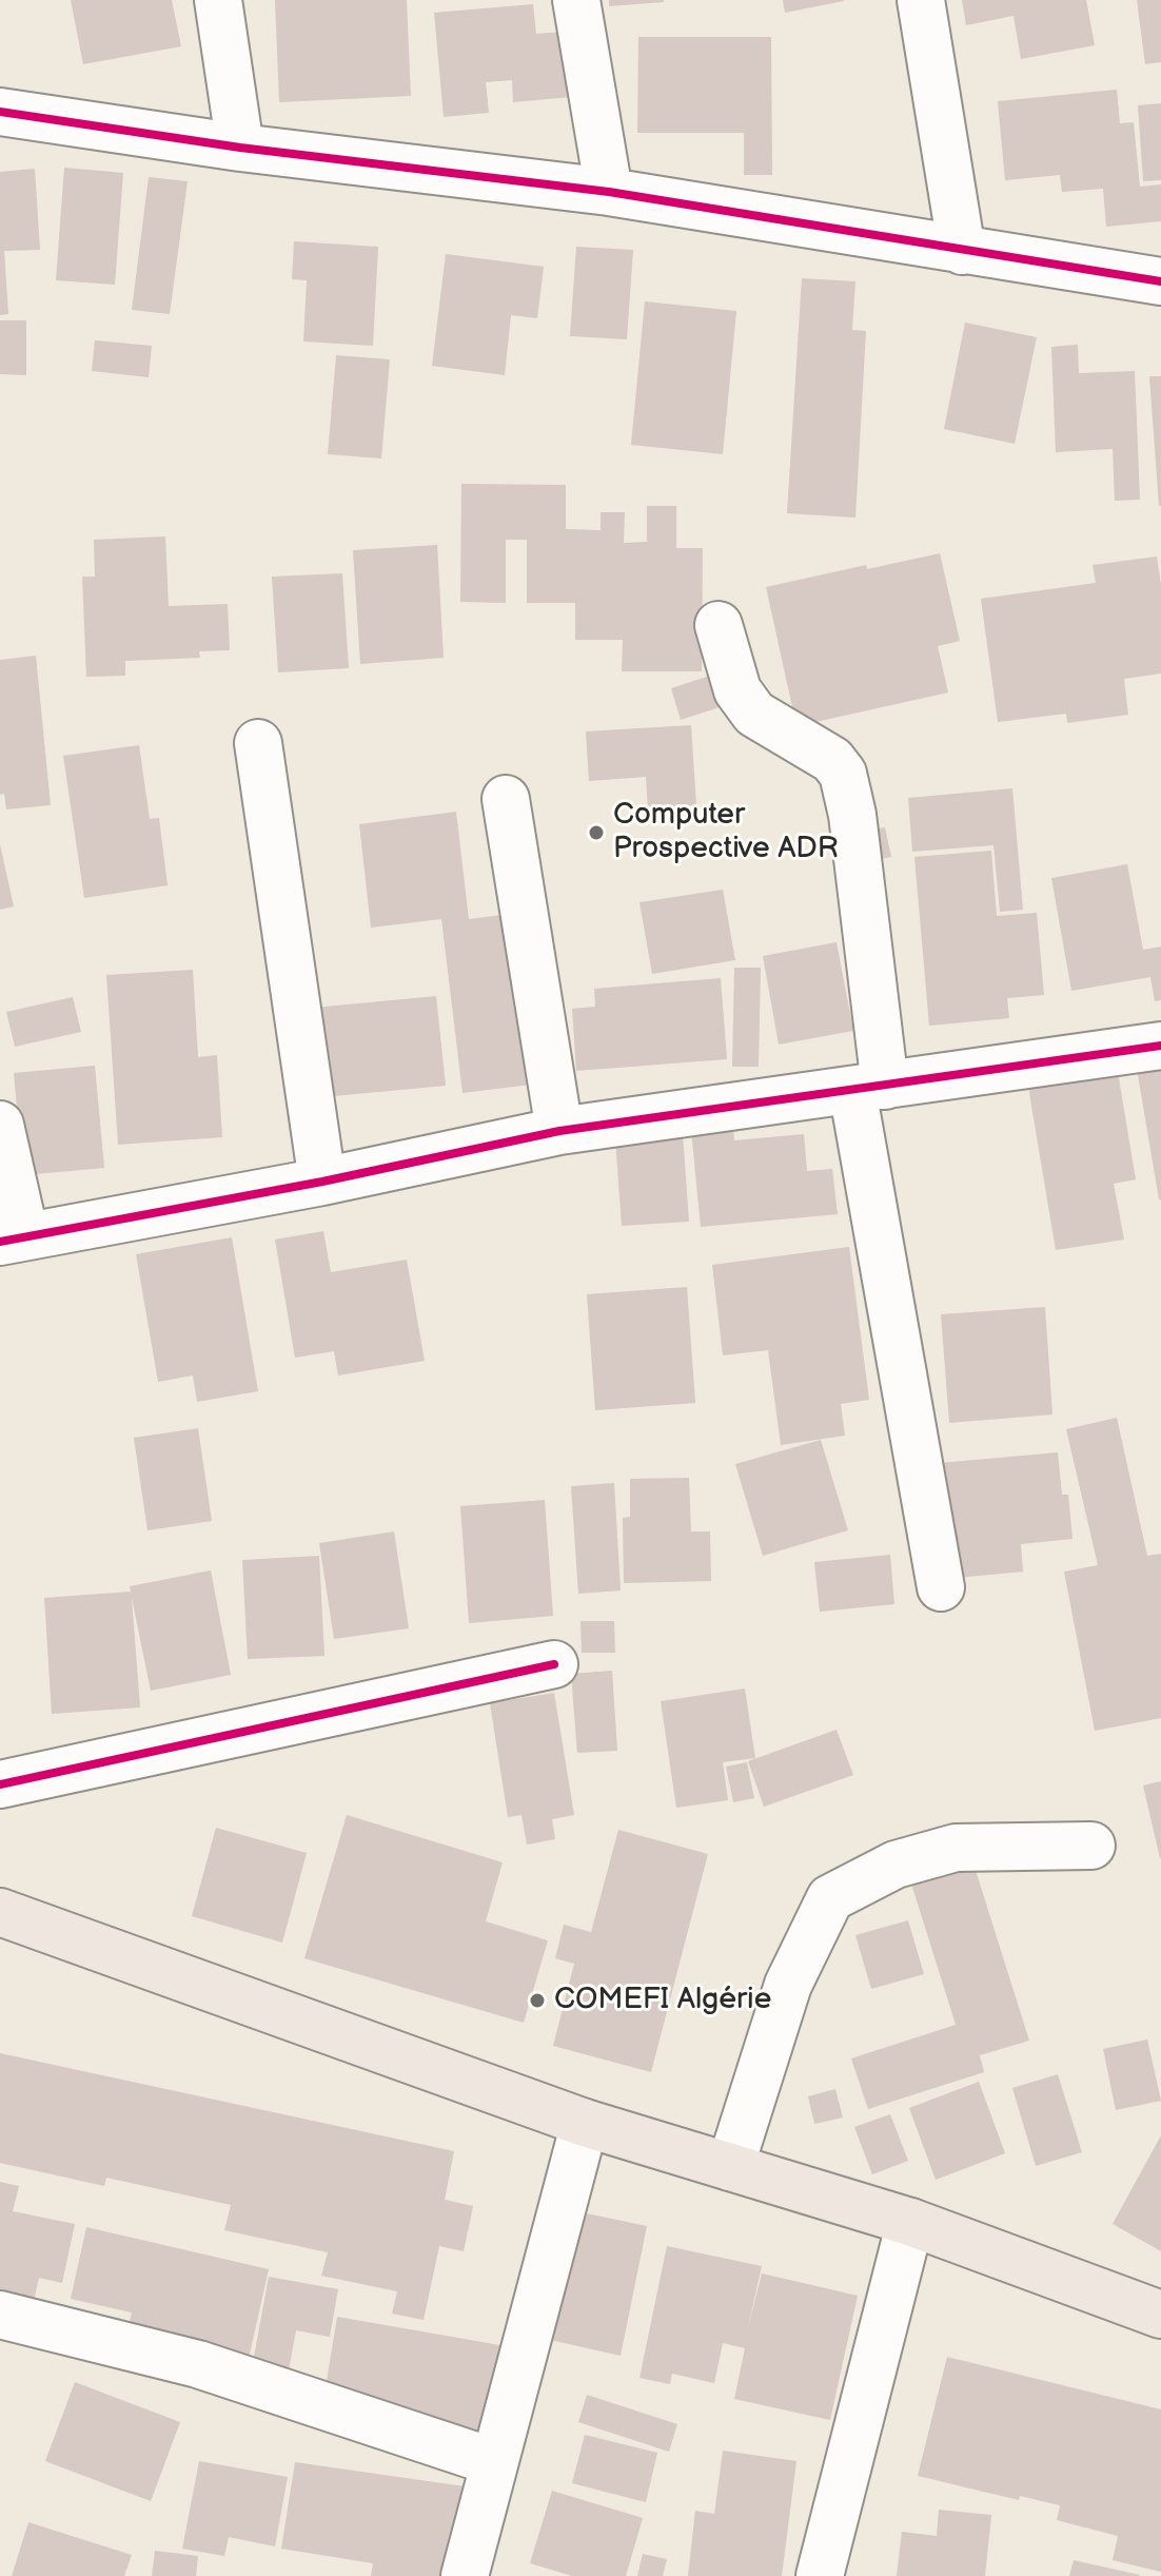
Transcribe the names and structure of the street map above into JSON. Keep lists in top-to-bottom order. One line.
{"places":["Computer Prospective ADR","COMEFI Algérie"]}
